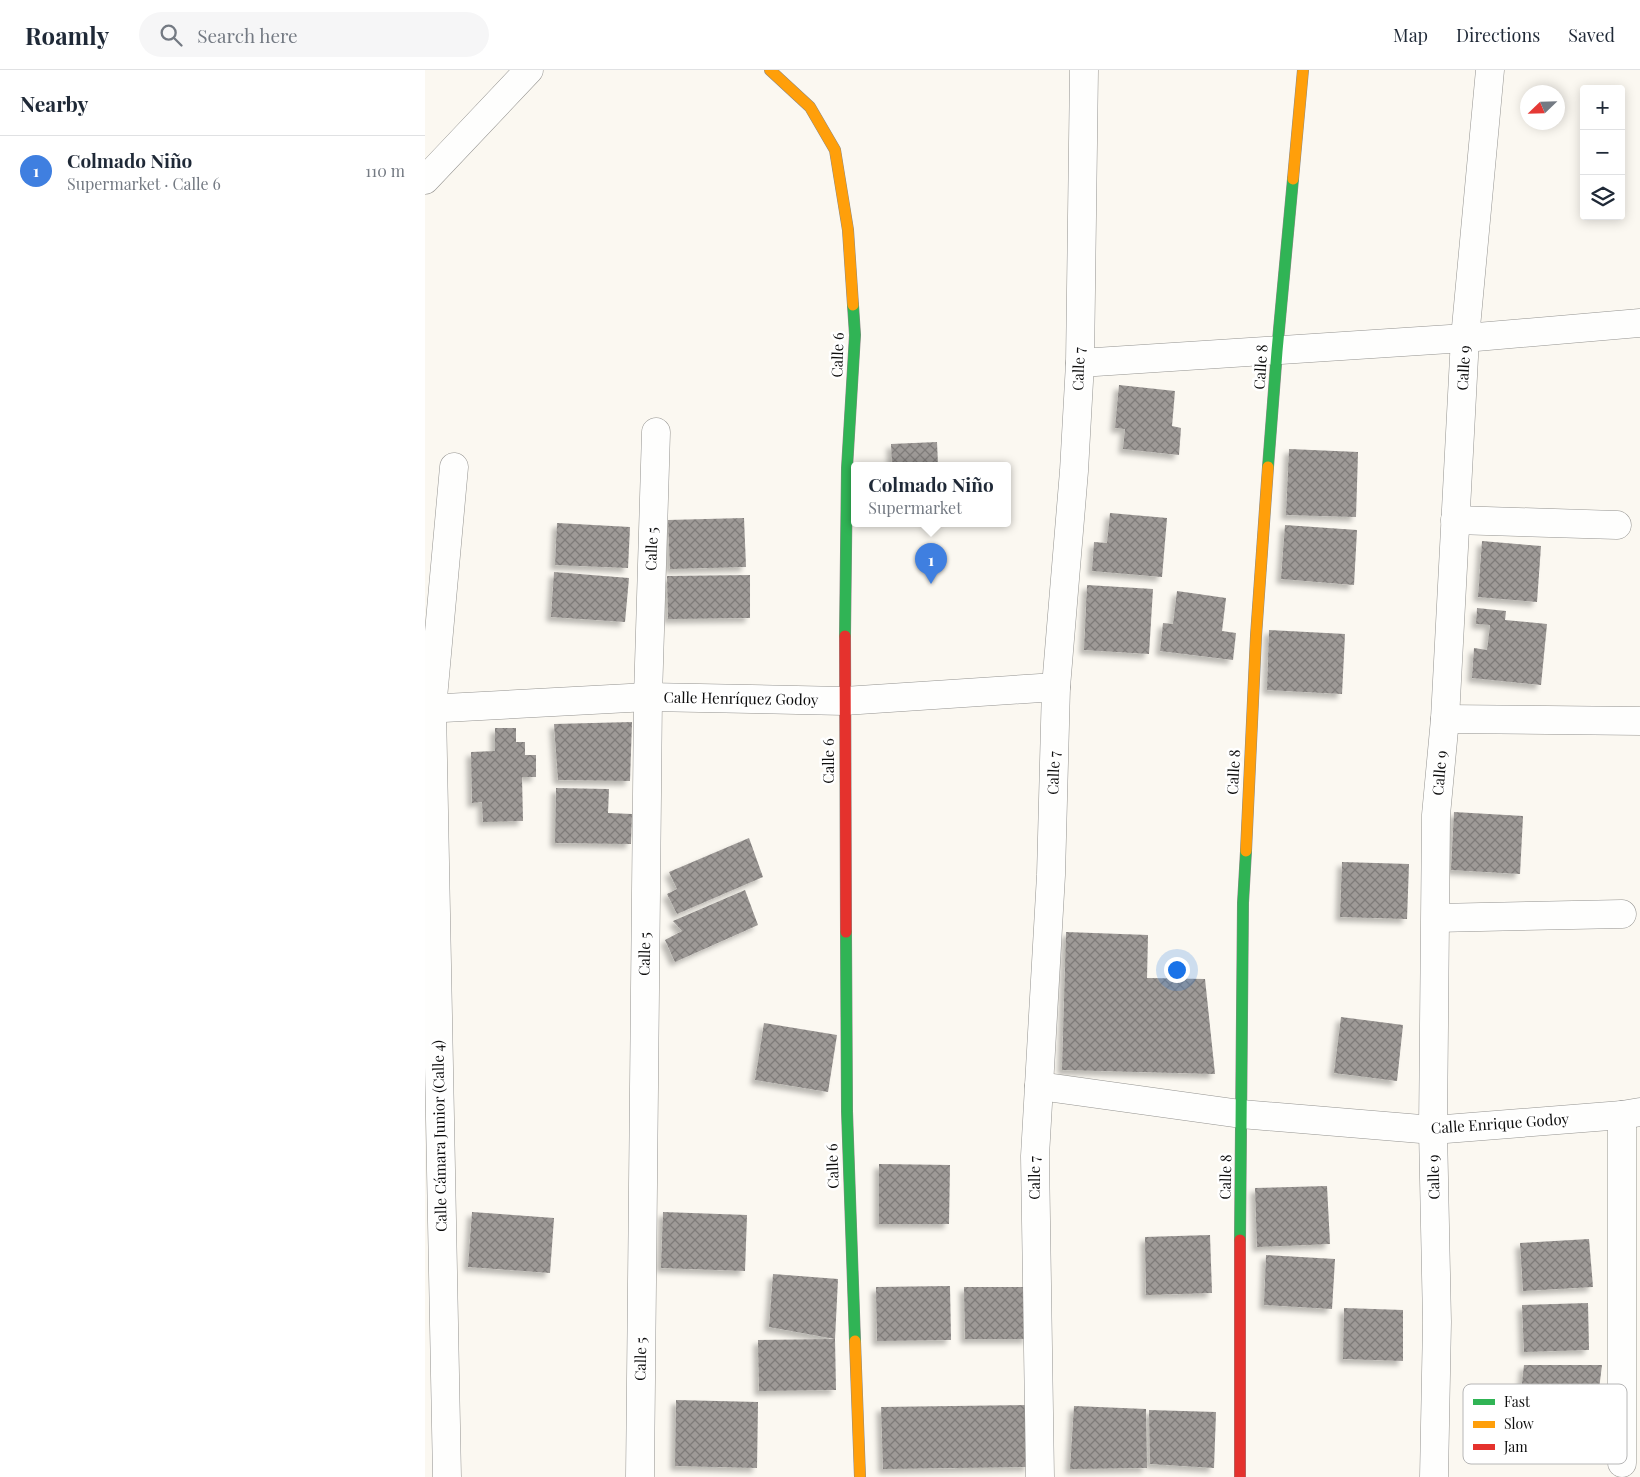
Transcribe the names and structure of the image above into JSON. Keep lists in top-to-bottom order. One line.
{"streets":{"street":["Calle 6","Calle 8","Calle 9","Calle 7","Calle 5","Calle Henríquez Godoy","Calle Enrique Godoy","Calle Cámara Junior (Calle 4)"]},"crossings":[["Calle 6","Calle Henríquez Godoy"],["Calle 8","Calle Enrique Godoy"],["Calle 9","Calle Enrique Godoy"],["Calle 7","Calle Henríquez Godoy"],["Calle 7","Calle Enrique Godoy"],["Calle 5","Calle Henríquez Godoy"],["Calle Henríquez Godoy","Calle Cámara Junior (Calle 4)"]],"legend":["Fast","Slow","Jam"],"north":"bottom left","page":{"header":"Roamly","search":"Search here","nav":["Map","Directions","Saved"],"heading":"Nearby","map_buttons":["+","−"],"list":[{"mark":"1","name":"Colmado Niño","note":"Supermarket · Calle 6","value":"110 m"}],"popup":["Colmado Niño","Supermarket"],"pins":"1"}}
